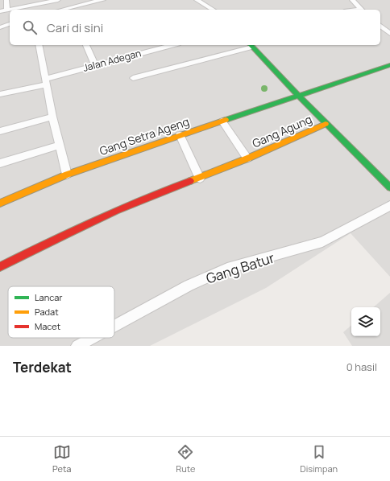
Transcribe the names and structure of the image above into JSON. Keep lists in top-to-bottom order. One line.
{"streets":{"street":["Jalan Adegan","Gang Agung","Gang Setra Ageng","Gang Batur"]},"legend":["Lancar","Padat","Macet"],"page":{"search":"Cari di sini","heading":["Terdekat","0 hasil"],"nav":["Peta","Rute","Disimpan"]}}
